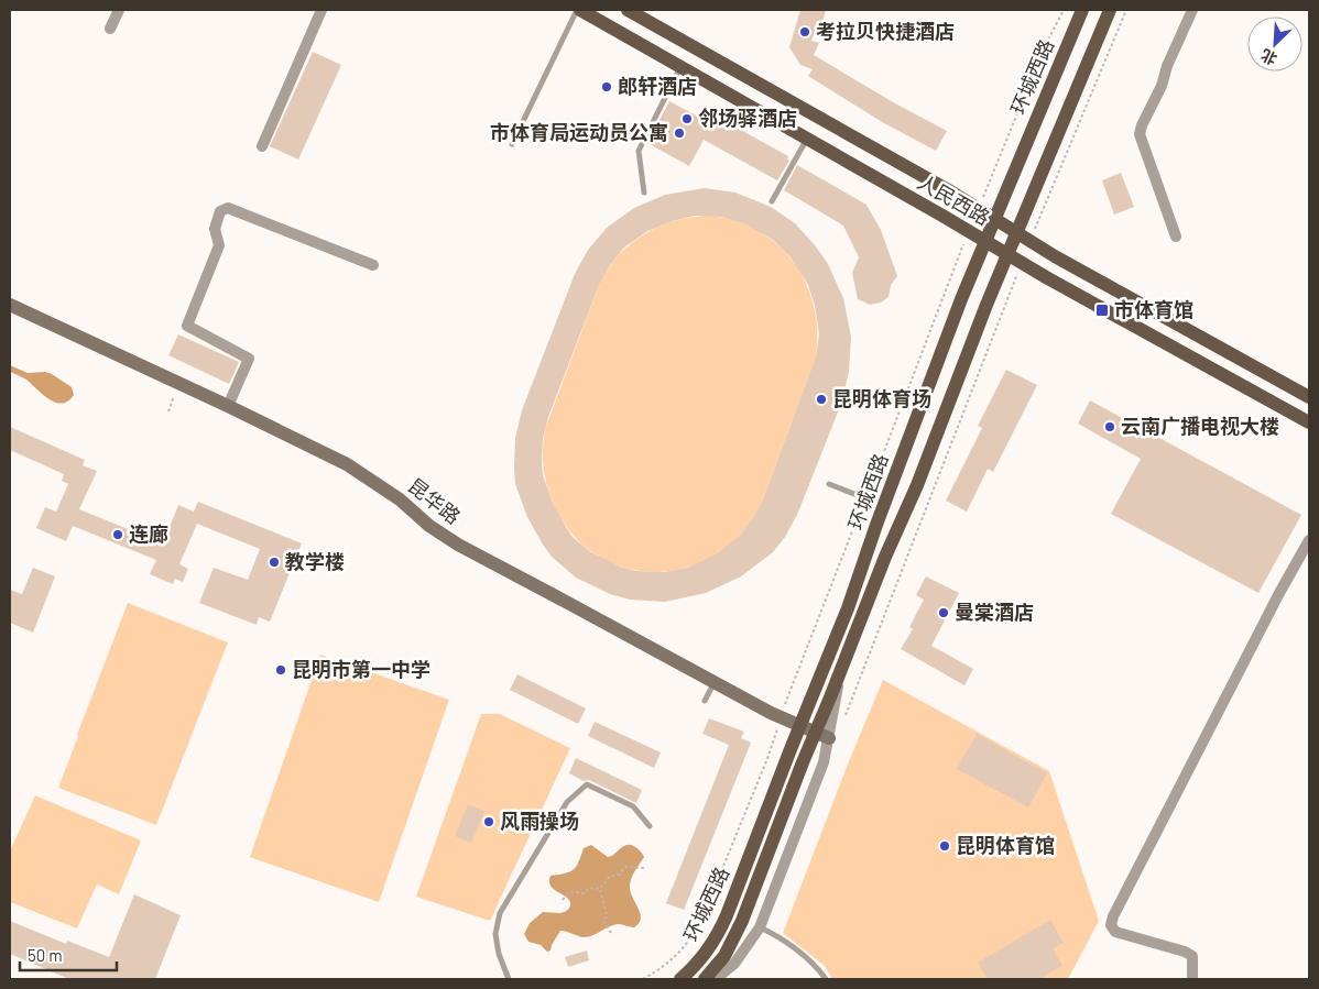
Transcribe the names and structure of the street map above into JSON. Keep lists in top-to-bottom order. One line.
{"streets":{"main road":["环城西路","人民西路"],"street":["昆华路"]},"crossings":[["环城西路","人民西路"],["环城西路","昆华路"]],"places":{"other":["考拉贝快捷酒店","郎轩酒店","邻场驿酒店","市体育局运动员公寓","昆明体育场","云南广播电视大楼","连廊","教学楼","曼棠酒店","昆明市第一中学","风雨操场","昆明体育馆"],"transit":["市体育馆"]},"scale_bar":"50 m","north":"bottom left"}
